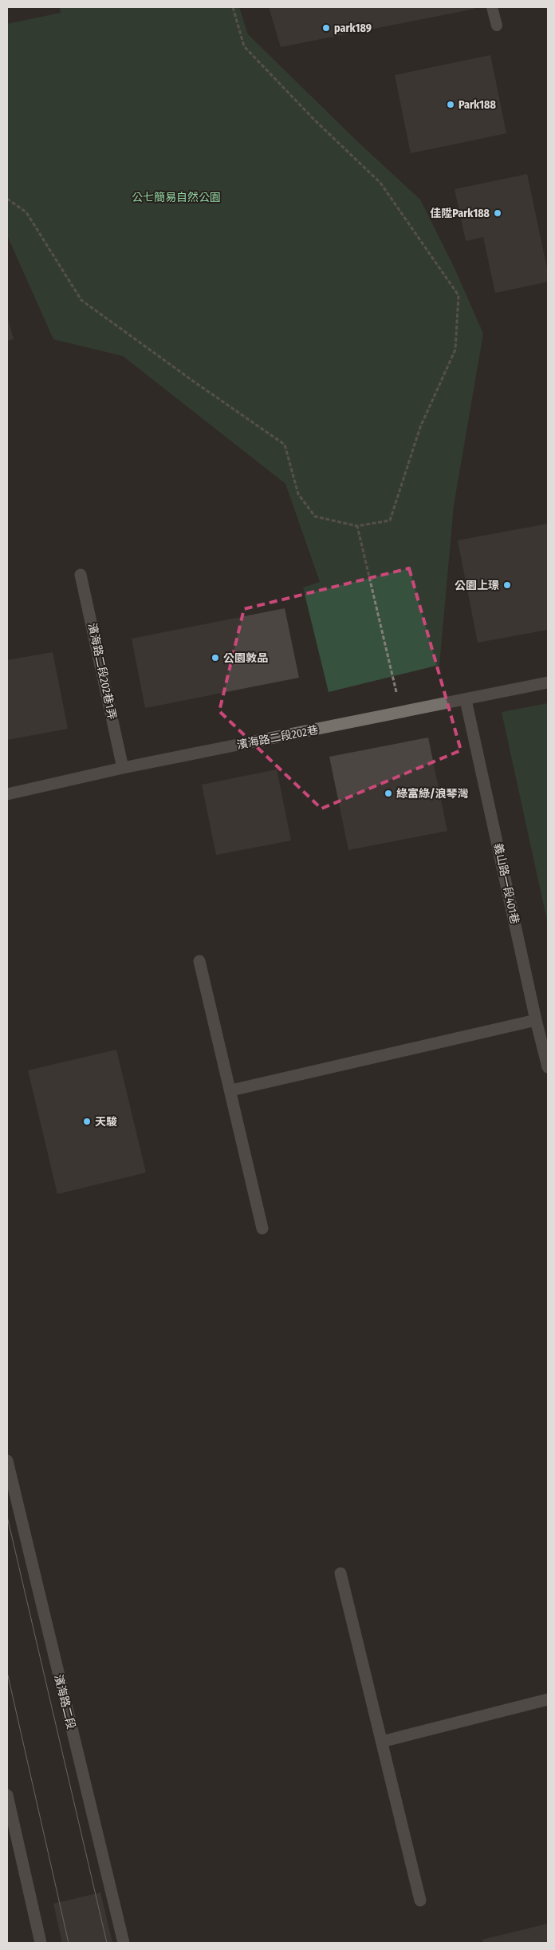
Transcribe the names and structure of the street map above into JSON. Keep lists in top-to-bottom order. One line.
{"streets":{"street":["濱海路二段202巷1弄","濱海路二段202巷","義山路一段401巷","濱海路二段"]},"crossings":[["濱海路二段202巷1弄","濱海路二段202巷"],["濱海路二段202巷","義山路一段401巷"]],"parks":["公七簡易自然公園"],"places":["park189","Park188","佳陞Park188","公園上璟","公園敦品","綠富綠/浪琴灣","天駿"]}
